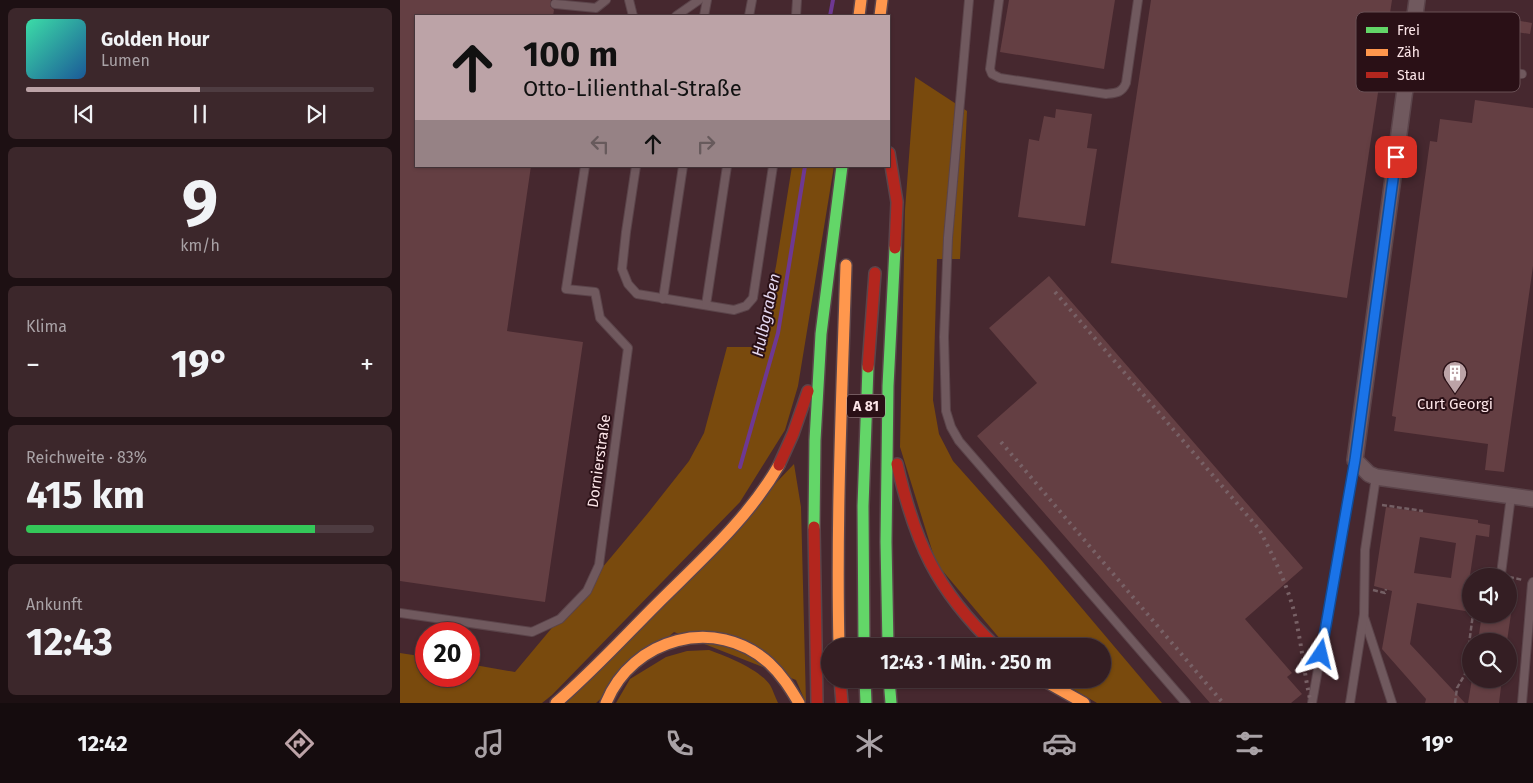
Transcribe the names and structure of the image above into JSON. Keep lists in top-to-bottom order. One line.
{"streets":{"highway":["A 81"],"lane":["Dornierstraße"]},"water":["Hulbgraben"],"places":{"building":["Curt Georgi"]},"legend":["Frei","Zäh","Stau"],"page":{"turn":["100 m","Otto-Lilienthal-Straße"],"song":["Golden Hour","Lumen"],"tile":[["9","km/h"],"Klima",["Reichweite · 83%","415 km"],["Ankunft","12:43"]],"heat":["−","19°","+"],"limit":"20","trip":"12:43 · 1 Min. · 250 m","tabs":["12:42","19°"]}}
